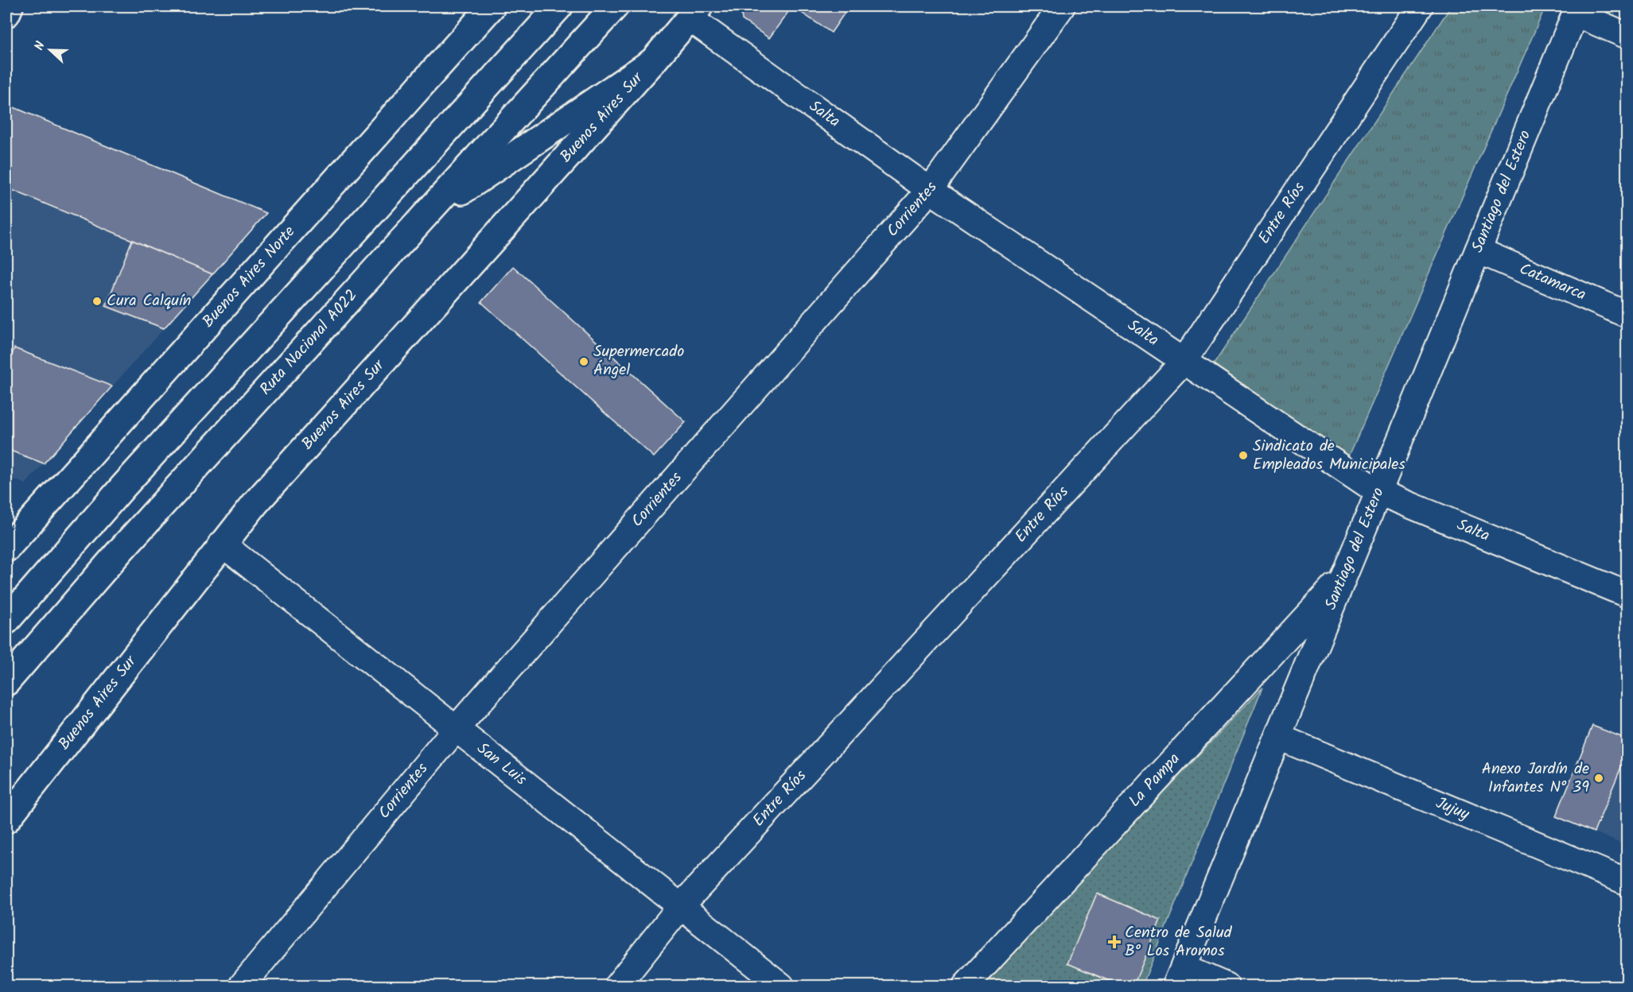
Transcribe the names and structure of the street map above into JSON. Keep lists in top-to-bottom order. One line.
{"streets":{"main road":["Buenos Aires Sur","Buenos Aires Norte","Ruta Nacional A022"],"street":["Salta","Santiago del Estero","Corrientes","Entre Ríos","Catamarca","San Luis","La Pampa","Jujuy"]},"crossings":[["Salta","Buenos Aires Sur"],["Salta","Santiago del Estero"],["Salta","Corrientes"],["Salta","Entre Ríos"],["Buenos Aires Sur","San Luis"],["Santiago del Estero","Catamarca"],["Santiago del Estero","La Pampa"],["Santiago del Estero","Jujuy"],["Corrientes","San Luis"],["Entre Ríos","San Luis"]],"places":{"other":["Cura Calquín","Supermercado Ángel","Sindicato de Empleados Municipales","Anexo Jardín de Infantes N° 39"],"health":["Centro de Salud B° Los Aromos"]},"north":"left"}
